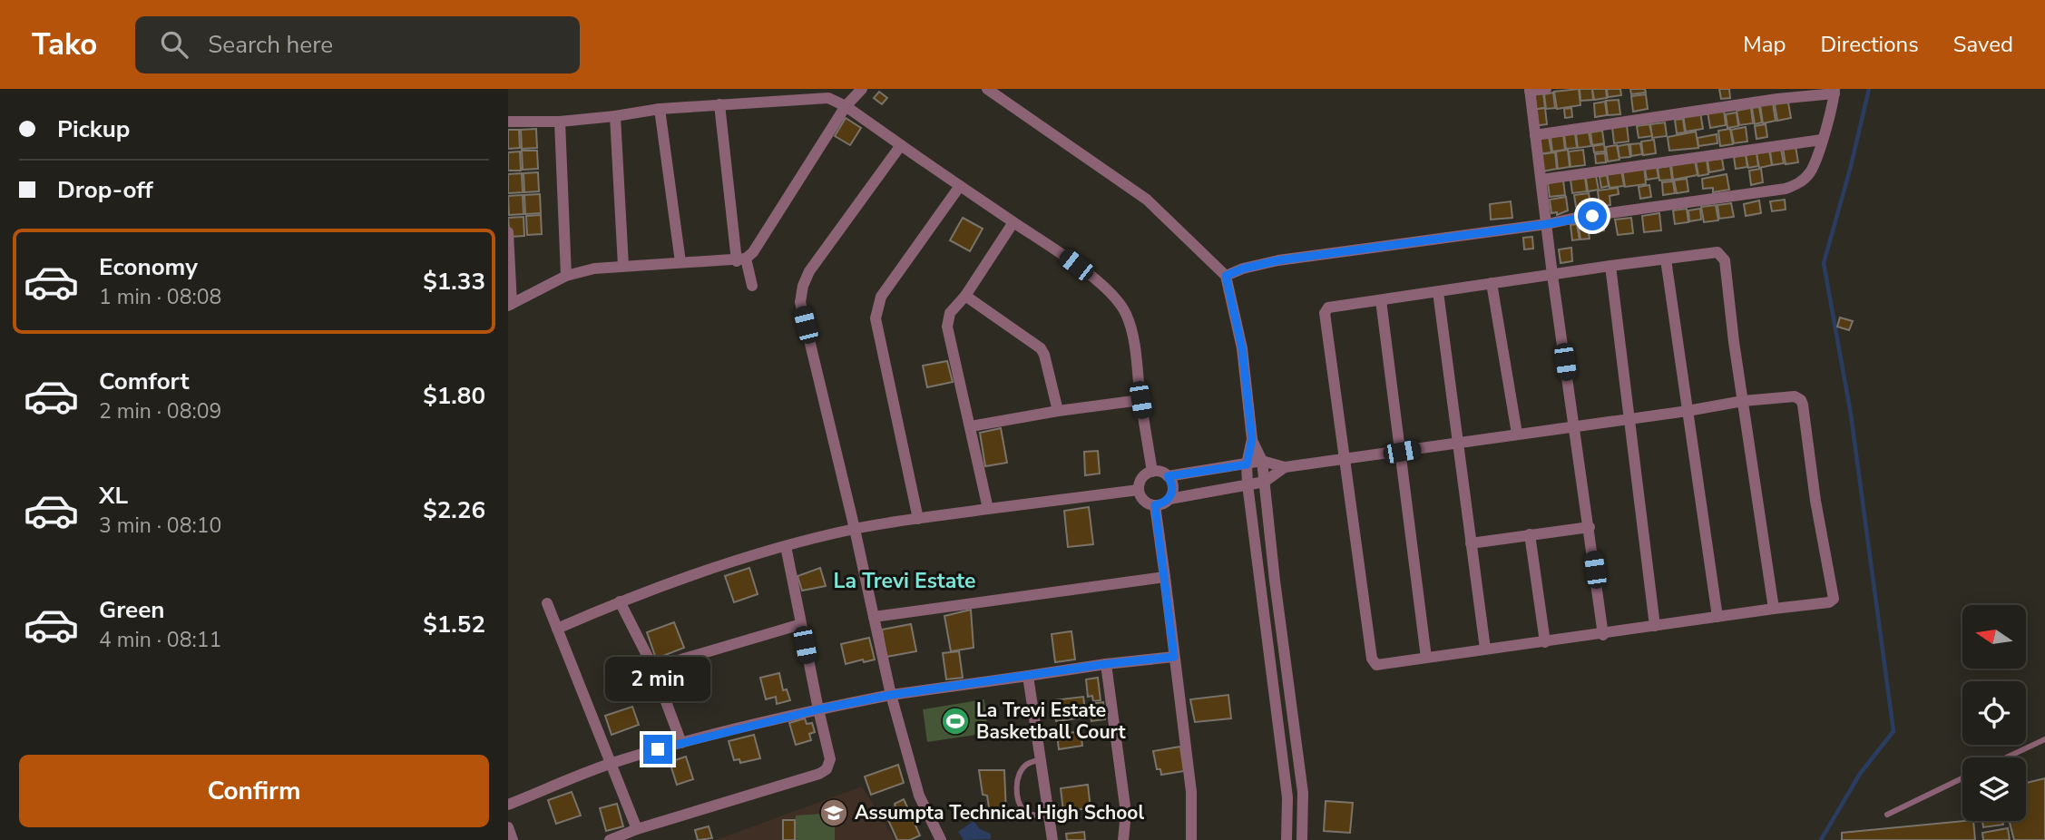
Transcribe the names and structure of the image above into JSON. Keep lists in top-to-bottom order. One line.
{"districts":["La Trevi Estate"],"places":{"sports":["La Trevi Estate Basketball Court"],"school or university":["Assumpta Technical High School"]},"north":"left","page":{"header":"Tako","search":"Search here","nav":["Map","Directions","Saved"],"banner":["Pickup","Drop-off"],"list":[{"name":"Economy","note":"1 min · 08:08","value":"$1.33"},{"name":"Comfort","note":"2 min · 08:09","value":"$1.80"},{"name":"XL","note":"3 min · 08:10","value":"$2.26"},{"name":"Green","note":"4 min · 08:11","value":"$1.52"}],"bubble":"2 min","buttons":"Confirm"}}
